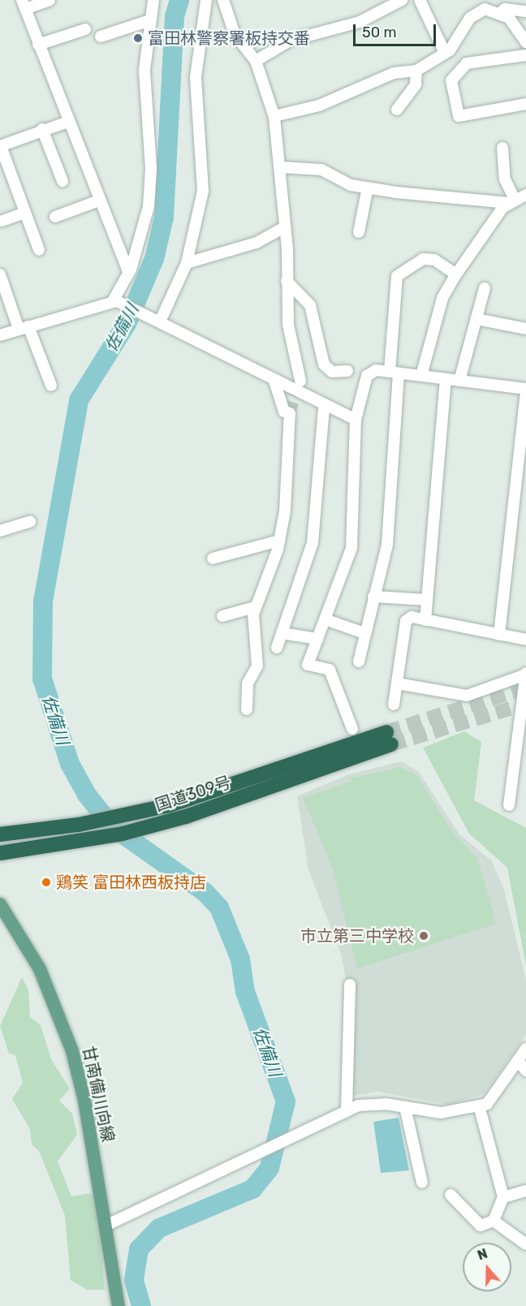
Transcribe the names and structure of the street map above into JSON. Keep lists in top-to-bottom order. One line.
{"streets":{"highway":["国道309号"],"main road":["甘南備川向線"]},"water":["佐備川"],"places":["富田林警察署板持交番","鶏笑 富田林西板持店","市立第三中学校"],"scale_bar":"50 m","north":"top"}
